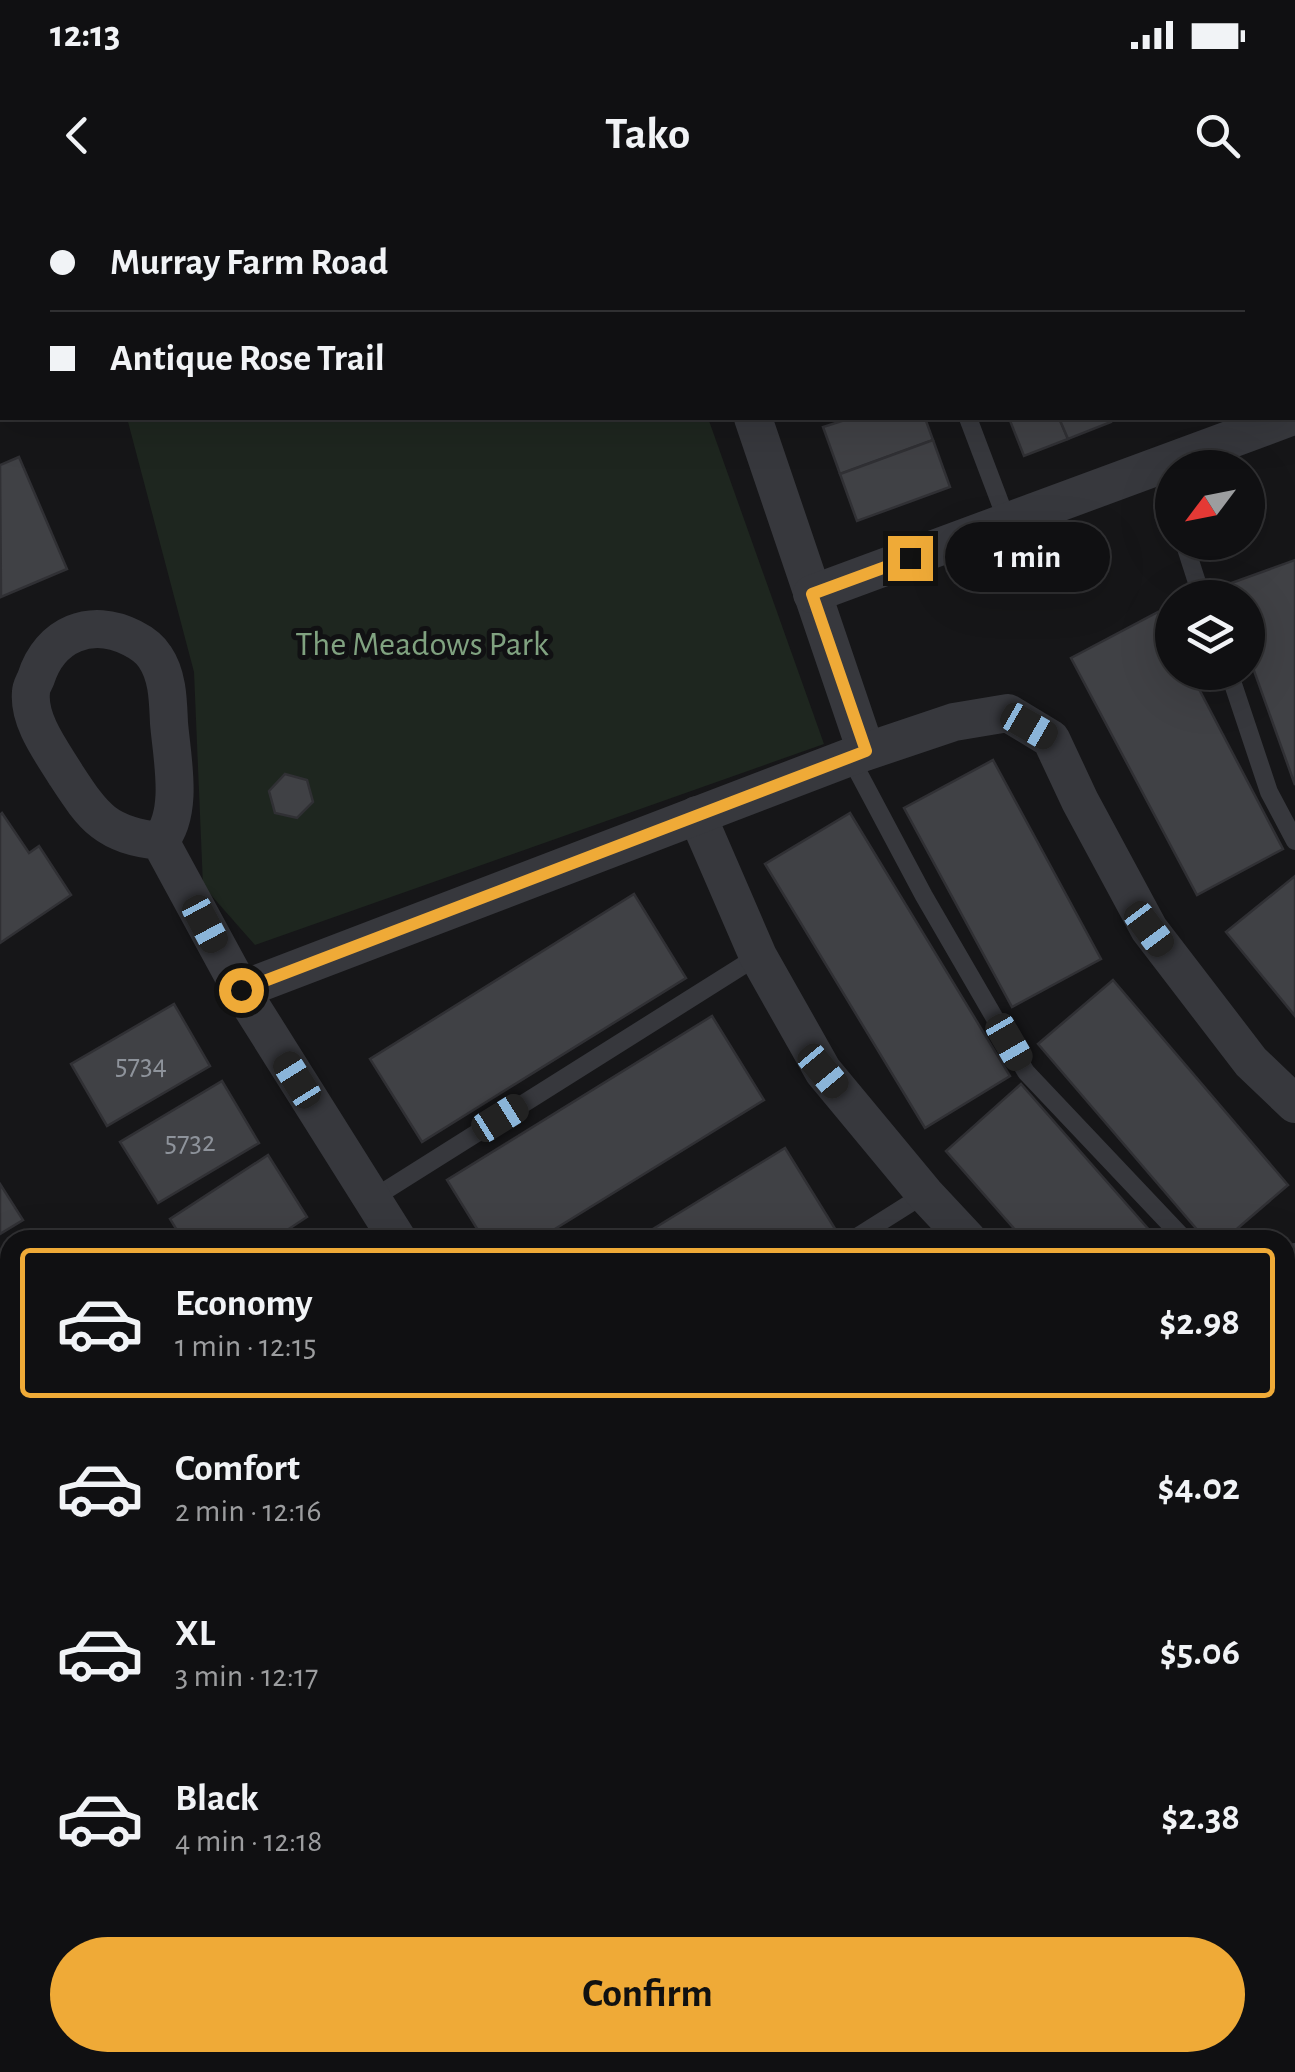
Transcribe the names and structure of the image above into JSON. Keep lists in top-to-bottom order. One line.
{"parks":["The Meadows Park"],"house_numbers":["5734","5732"],"north":"bottom left","page":{"status":"12:13","header":"Tako","banner":["Murray Farm Road","Antique Rose Trail"],"bubble":"1 min","list":[{"name":"Economy","note":"1 min · 12:15","value":"$2.98"},{"name":"Comfort","note":"2 min · 12:16","value":"$4.02"},{"name":"XL","note":"3 min · 12:17","value":"$5.06"},{"name":"Black","note":"4 min · 12:18","value":"$2.38"}],"buttons":"Confirm"}}
